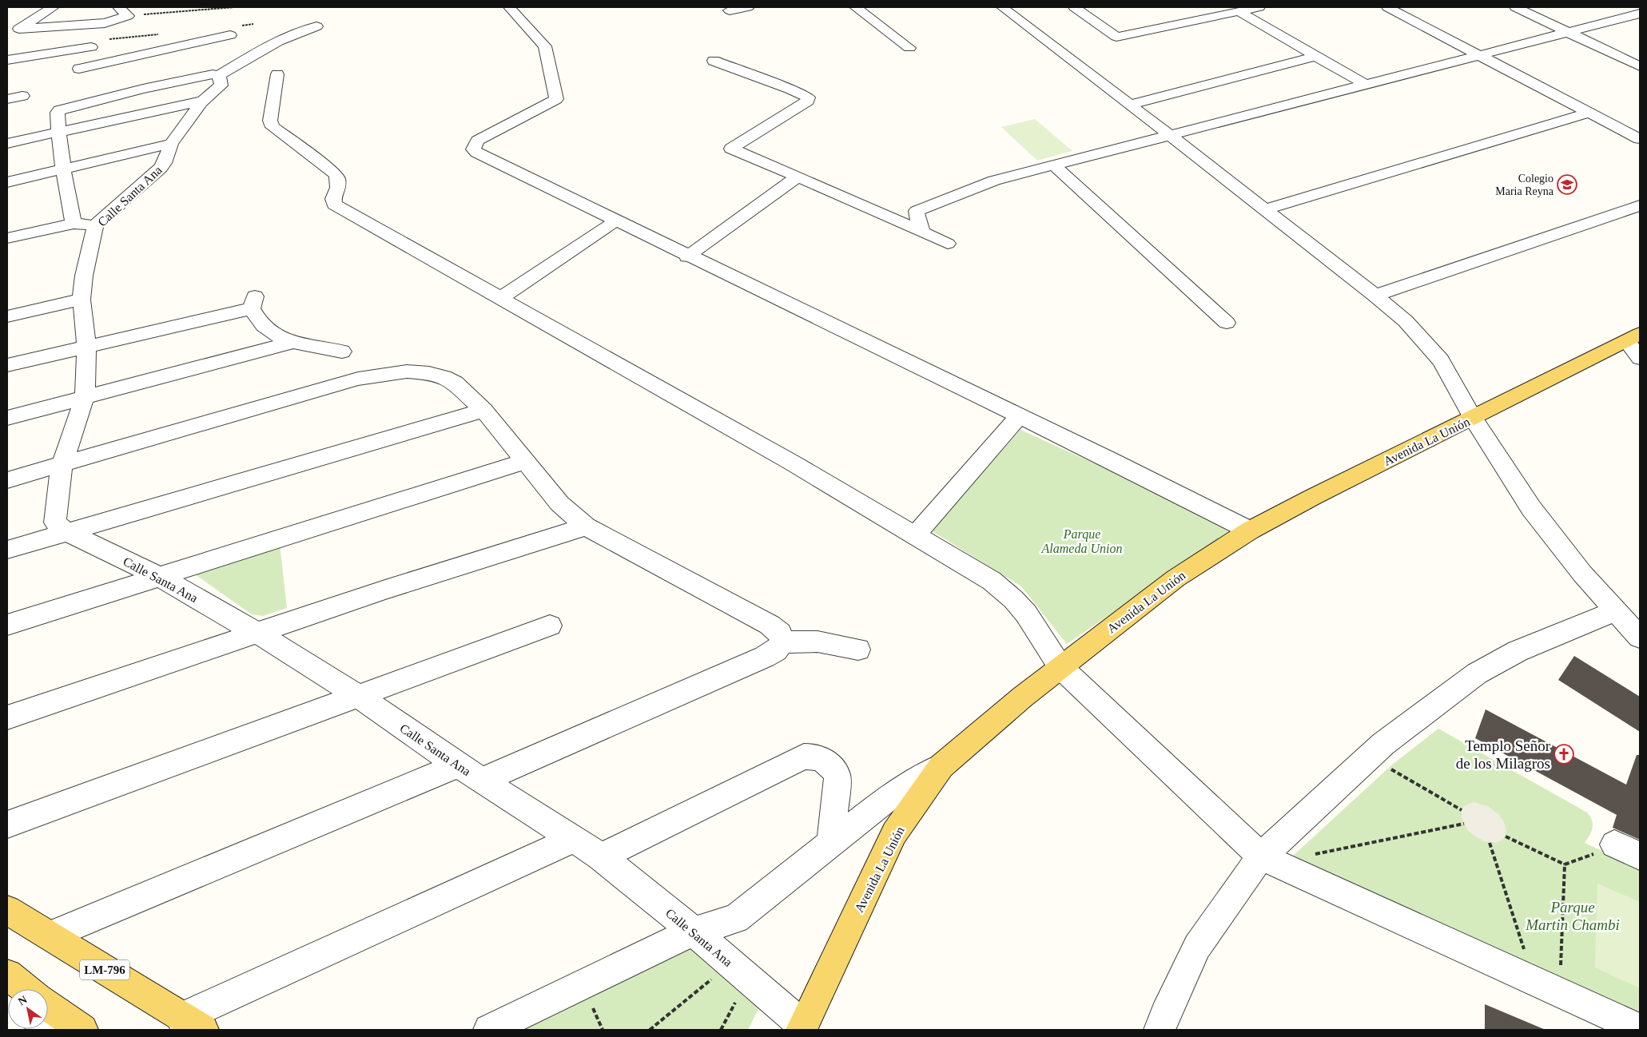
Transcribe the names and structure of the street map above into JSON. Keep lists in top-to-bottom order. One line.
{"streets":{"main road":["Avenida La Unión","LM-796"],"street":["Calle Santa Ana"]},"crossings":[["Calle Santa Ana","Avenida La Unión"]],"parks":["Parque Alameda Union","Parque Martin Chambi"],"places":{"school or university":["Colegio Maria Reyna"],"church":["Templo Señor de los Milagros"]},"north":"top left"}
